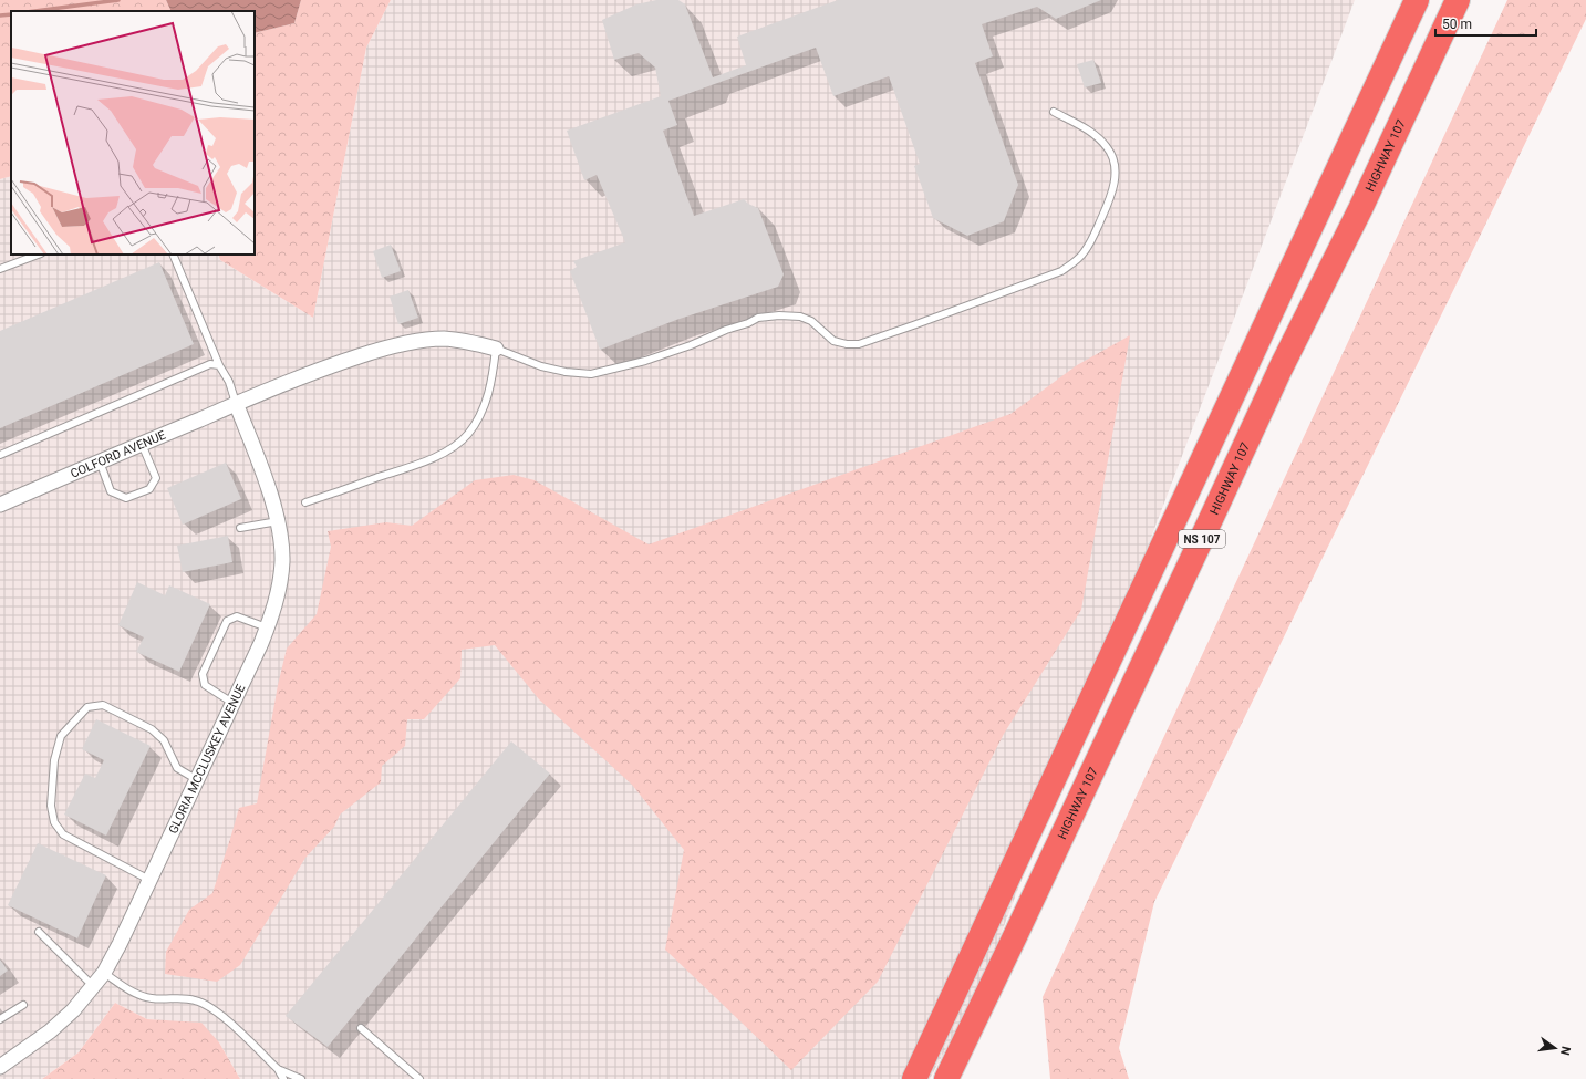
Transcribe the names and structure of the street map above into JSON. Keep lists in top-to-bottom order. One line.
{"streets":{"highway":["HIGHWAY 107","NS 107"],"street":["COLFORD AVENUE","GLORIA MCCLUSKEY AVENUE"]},"crossings":[["COLFORD AVENUE","GLORIA MCCLUSKEY AVENUE"]],"scale_bar":"50 m","north":"right"}
